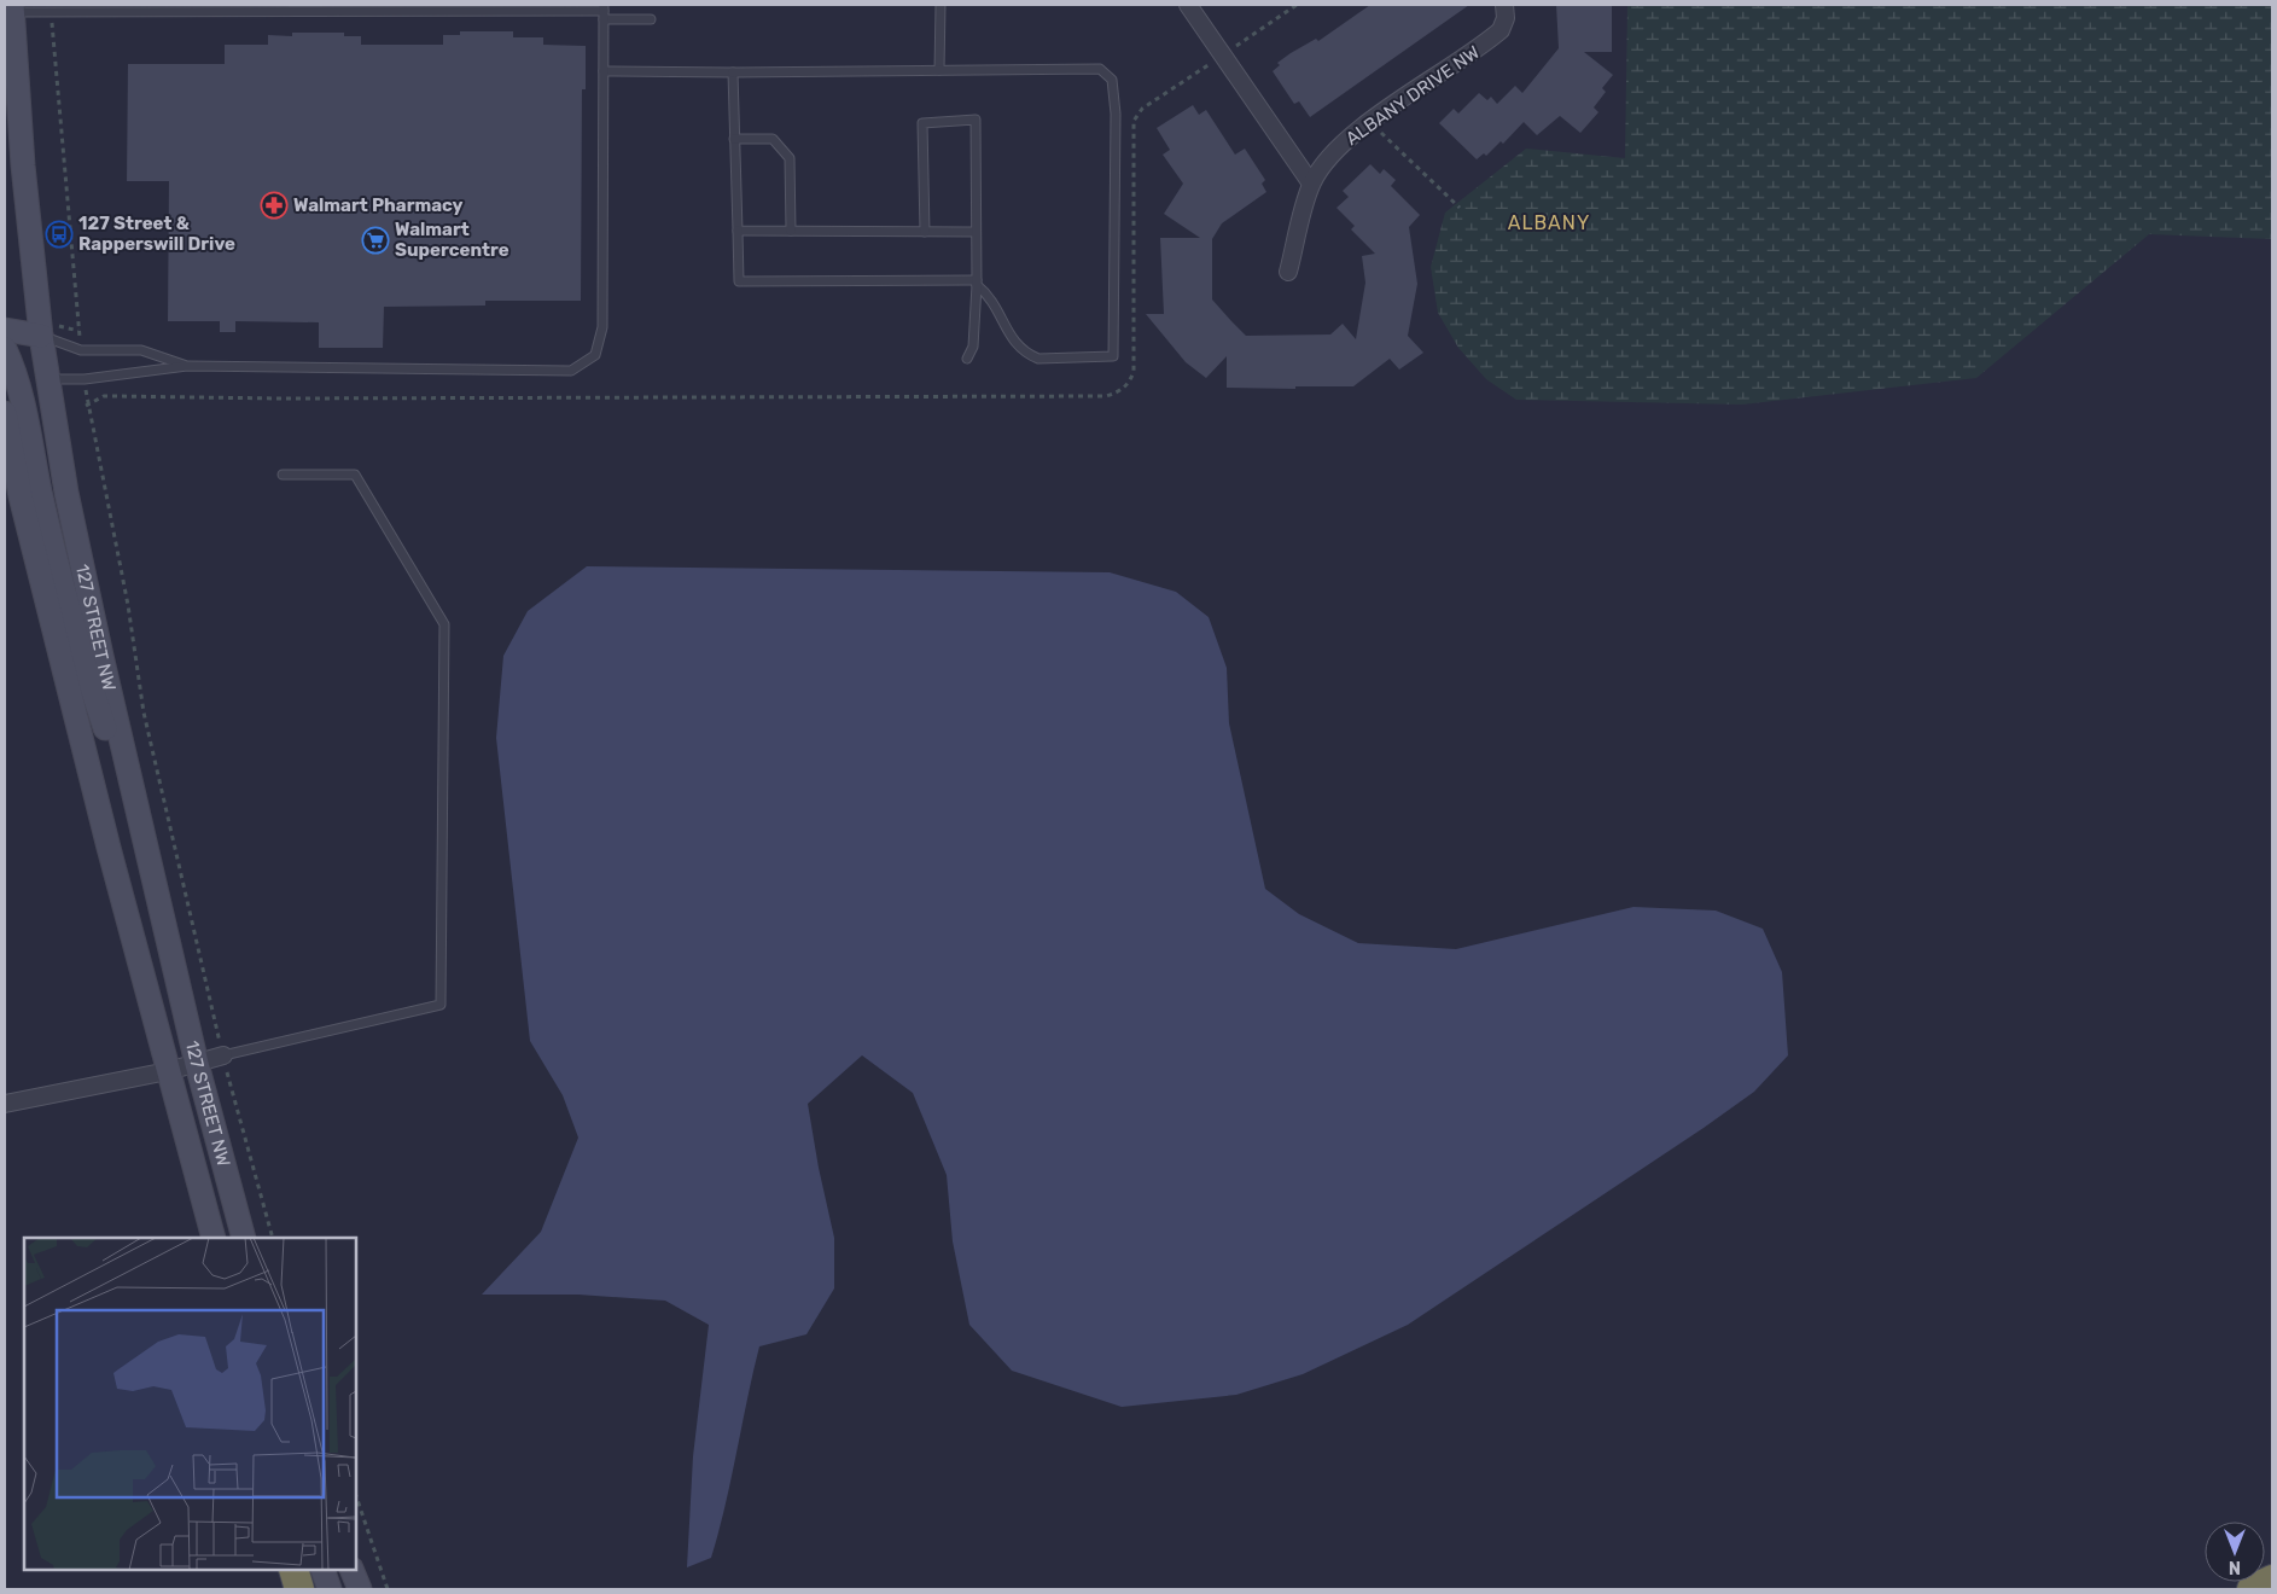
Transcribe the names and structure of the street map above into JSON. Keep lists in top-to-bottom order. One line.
{"streets":{"main road":["127 STREET NW"],"street":["ALBANY DRIVE NW"]},"districts":["ALBANY"],"places":{"pharmacy":["Walmart Pharmacy"],"bus stop":["127 Street & Rapperswill Drive"],"supermarket":["Walmart Supercentre"]},"north":"bottom"}
